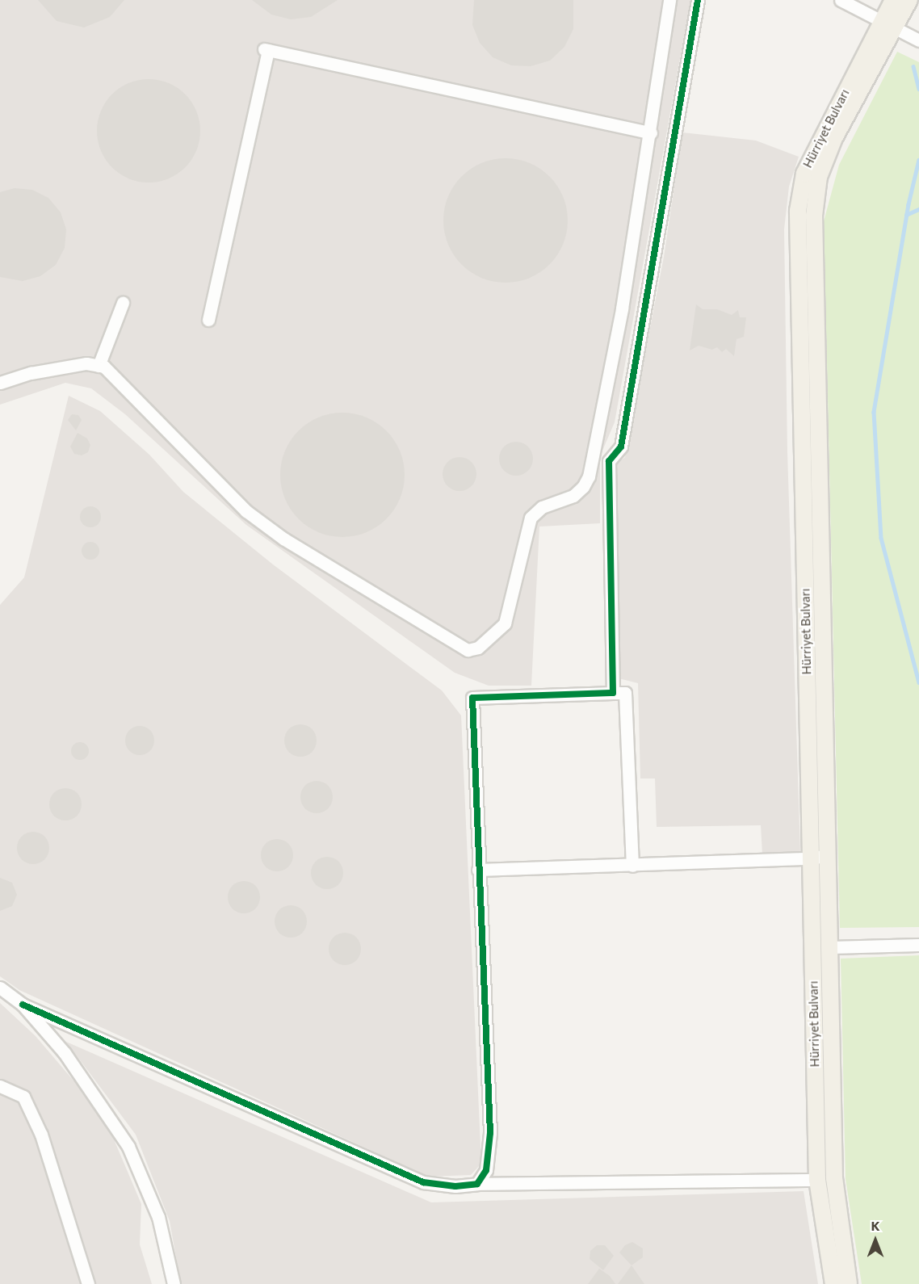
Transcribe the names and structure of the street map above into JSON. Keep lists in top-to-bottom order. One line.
{"streets":{"main road":["Hürriyet Bulvarı"]},"north":"top"}
